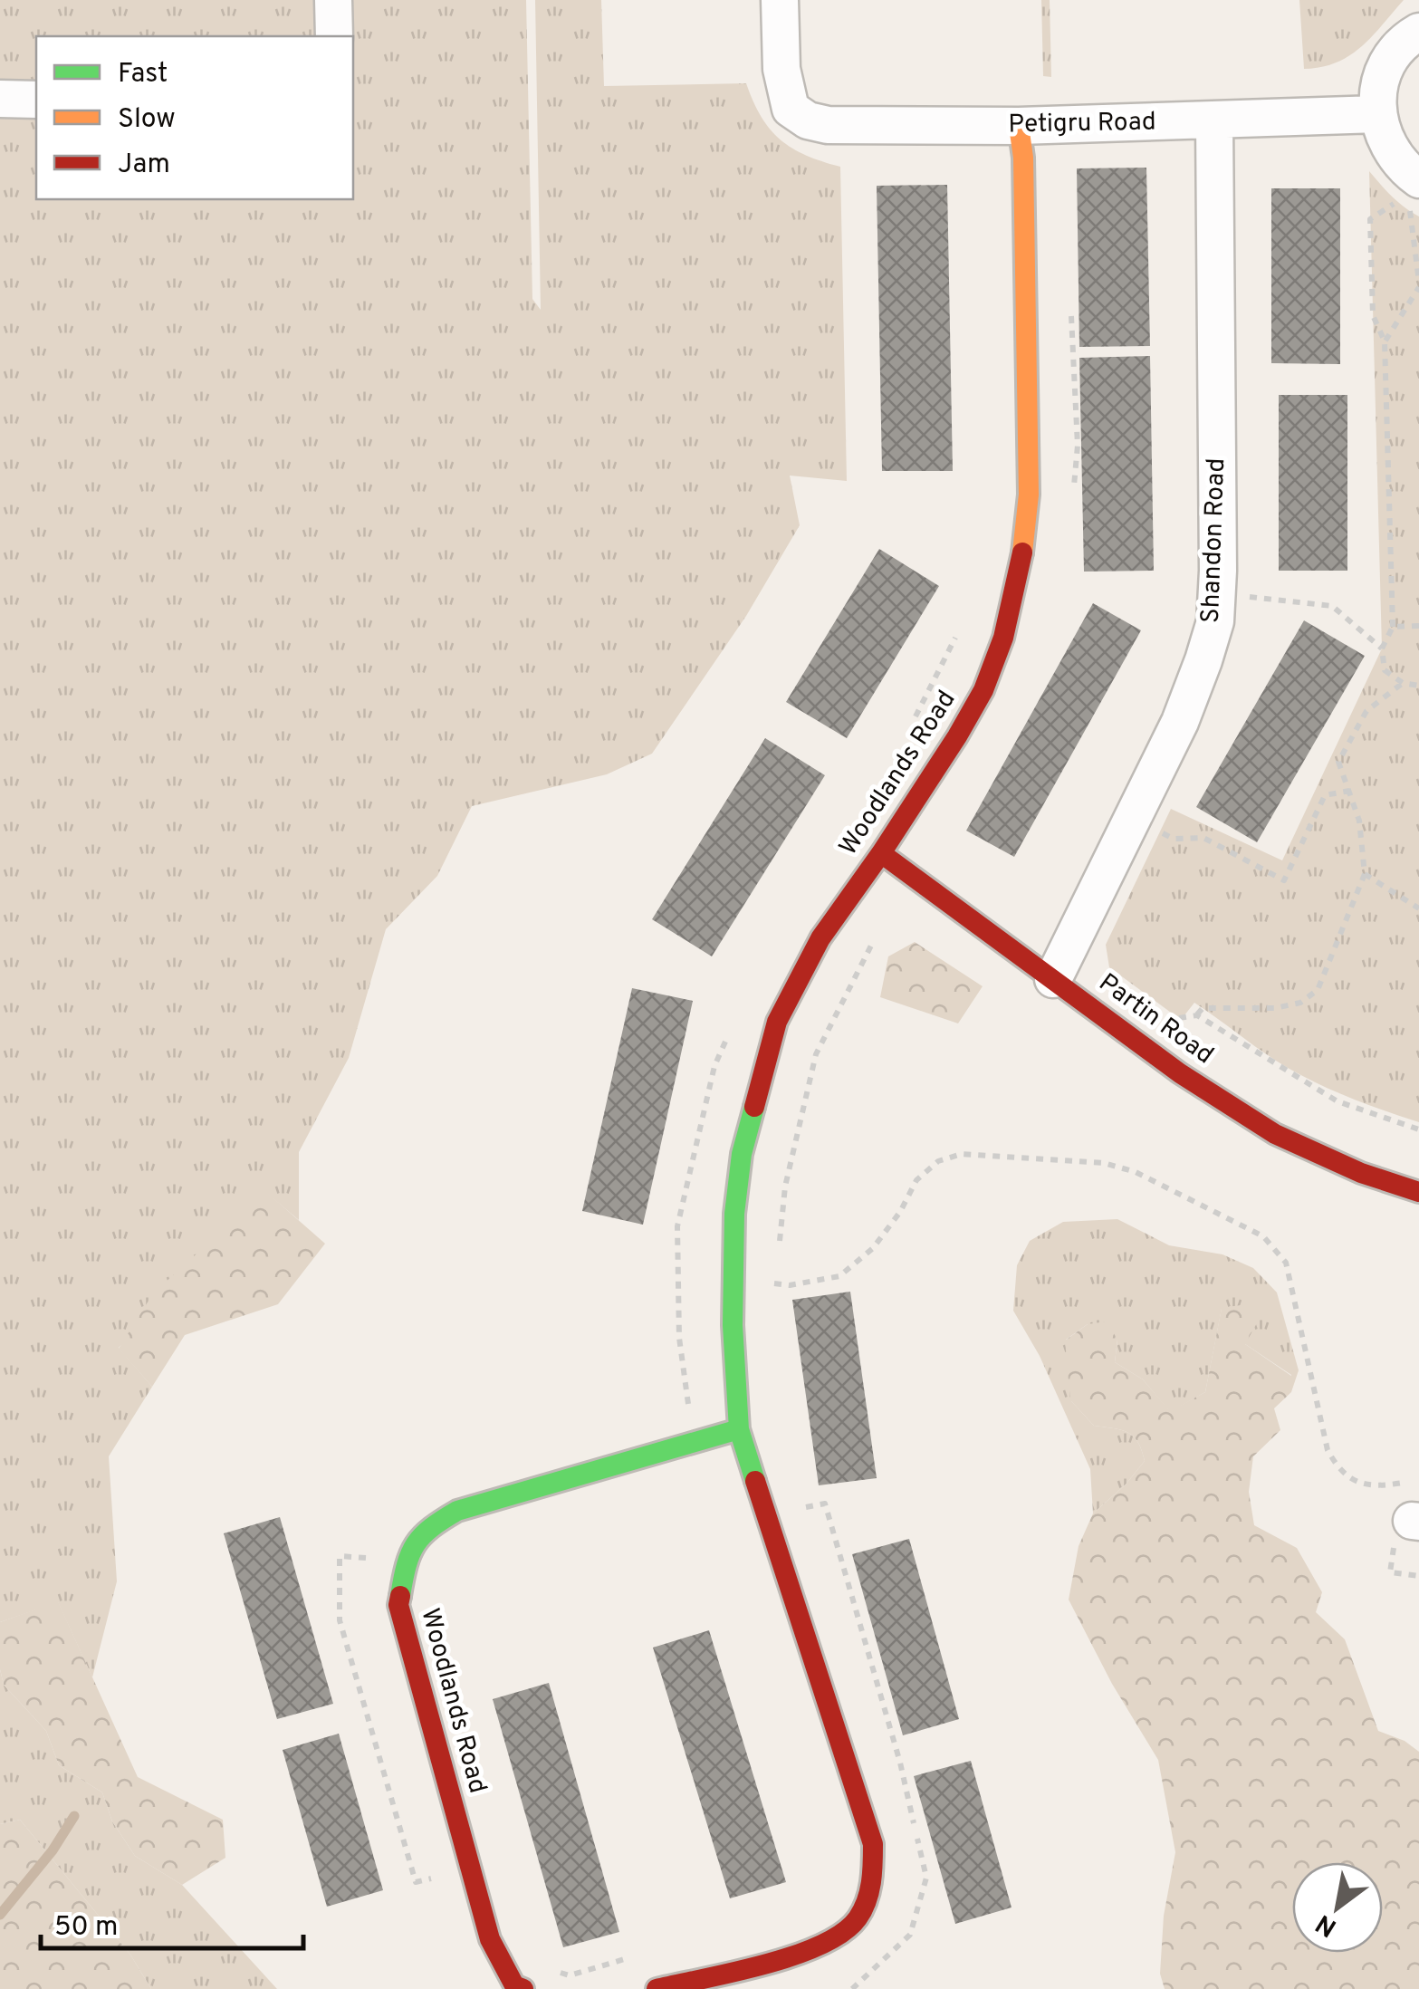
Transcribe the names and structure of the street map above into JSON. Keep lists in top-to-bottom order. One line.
{"streets":{"street":["Petigru Road","Shandon Road","Woodlands Road","Partin Road"]},"crossings":[["Petigru Road","Shandon Road"],["Petigru Road","Woodlands Road"],["Shandon Road","Partin Road"],["Woodlands Road","Partin Road"]],"legend":["Fast","Slow","Jam"],"scale_bar":"50 m","north":"bottom left"}
